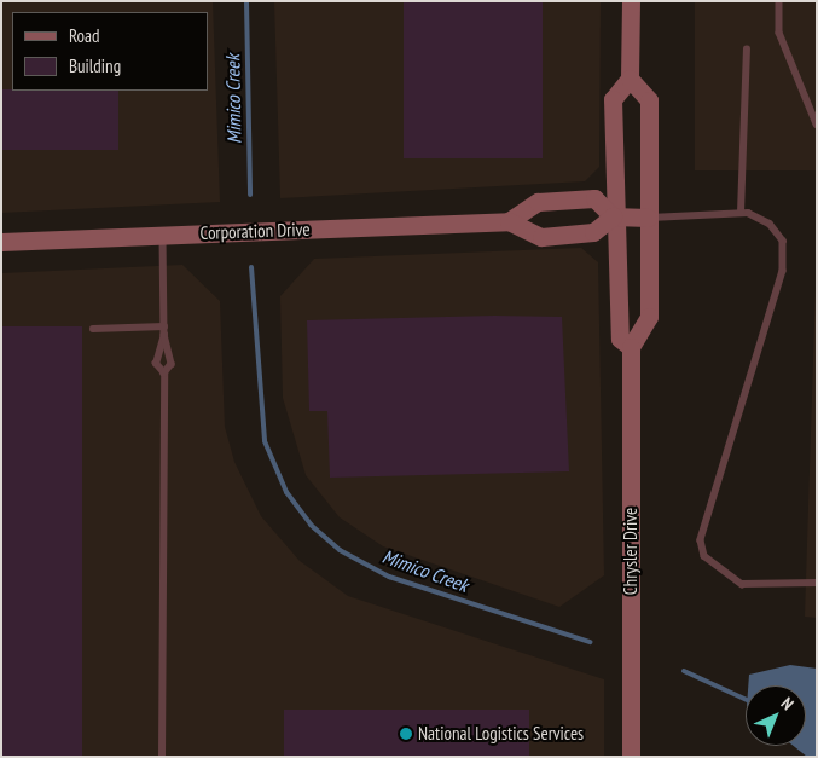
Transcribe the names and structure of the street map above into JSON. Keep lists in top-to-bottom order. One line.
{"streets":{"street":["Corporation Drive","Chrysler Drive"]},"crossings":[["Corporation Drive","Chrysler Drive"]],"water":["Mimico Creek"],"places":["National Logistics Services"],"legend":["Road","Building"],"north":"top right"}
